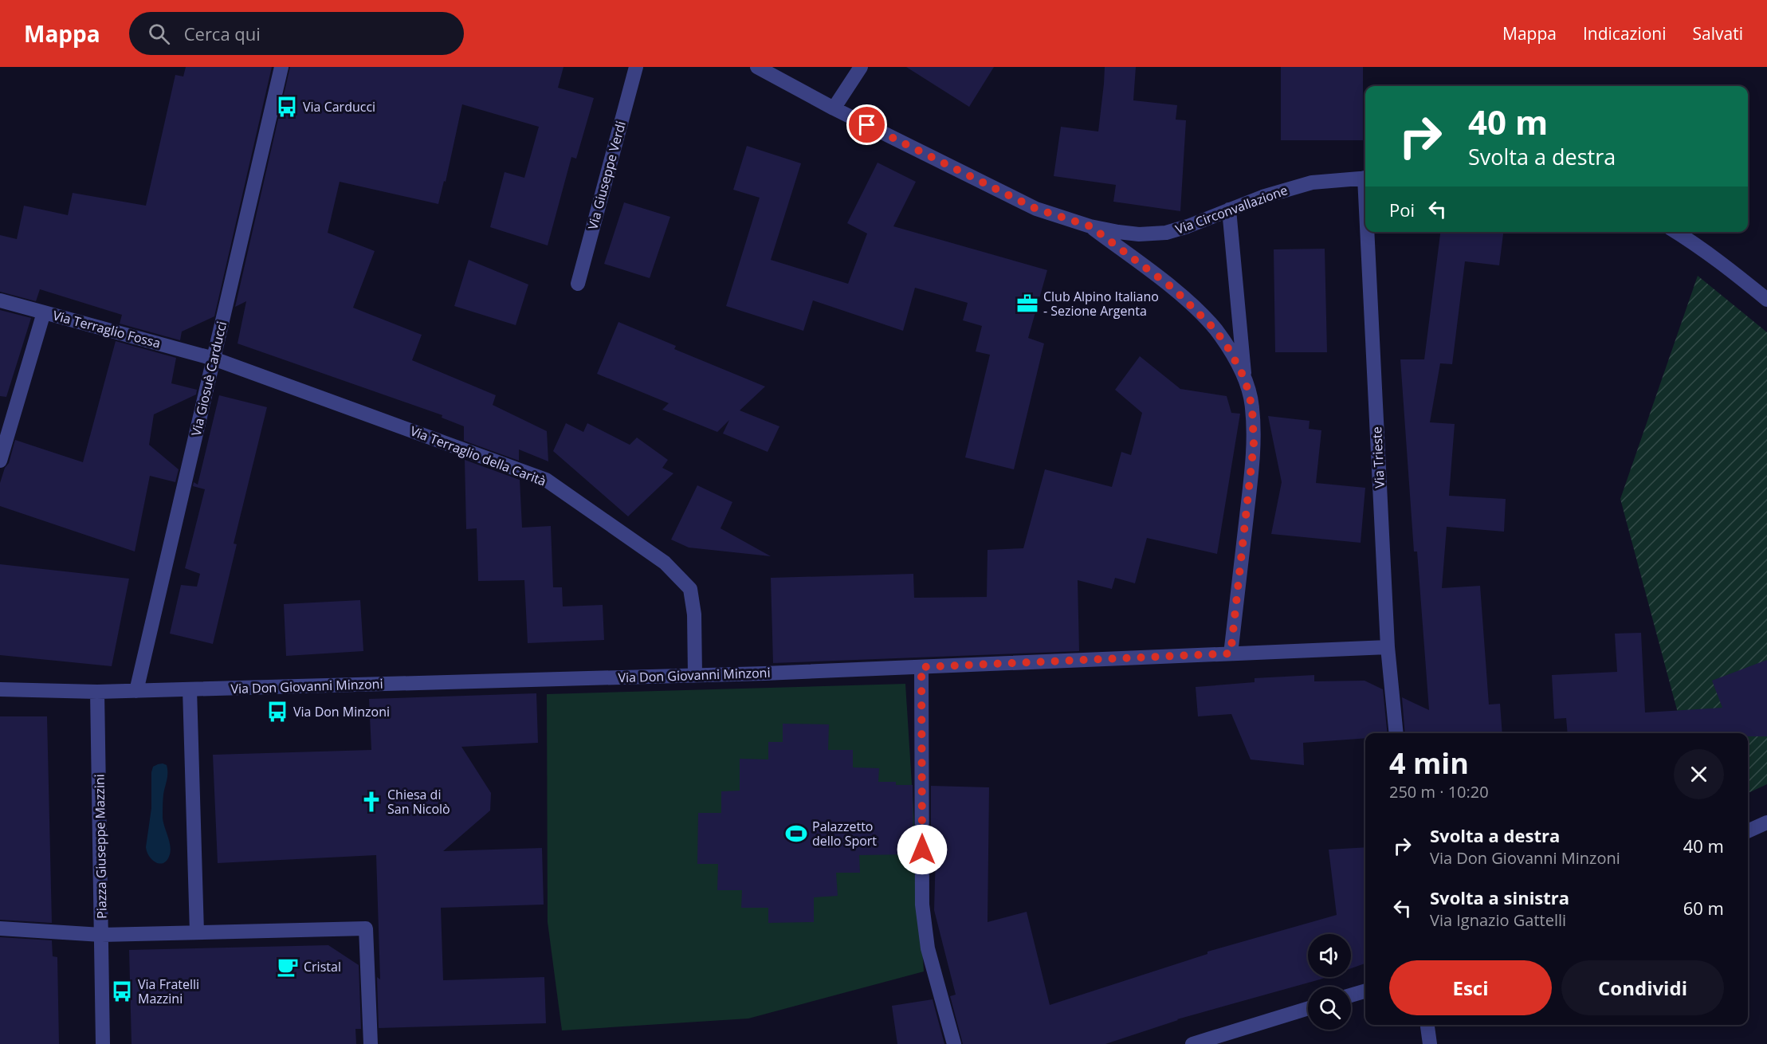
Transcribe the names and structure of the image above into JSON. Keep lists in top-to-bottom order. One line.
{"streets":{"street":["Via Giuseppe Verdi","Via Circonvallazione","Via Terraglio Fossa","Via Giosuè Carducci","Via Terraglio della Carità","Via Trieste","Via Don Giovanni Minzoni","Piazza Giuseppe Mazzini"]},"crossings":[["Via Terraglio Fossa","Via Giosuè Carducci"],["Via Terraglio Fossa","Via Terraglio della Carità"],["Via Giosuè Carducci","Via Terraglio della Carità"],["Via Giosuè Carducci","Via Don Giovanni Minzoni"],["Via Terraglio della Carità","Via Don Giovanni Minzoni"],["Via Trieste","Via Don Giovanni Minzoni"],["Via Don Giovanni Minzoni","Piazza Giuseppe Mazzini"]],"places":{"bus stop":["Via Carducci","Via Don Minzoni","Via Fratelli Mazzini"],"office":["Club Alpino Italiano - Sezione Argenta"],"church":["Chiesa di San Nicolò"],"sports":["Palazzetto dello Sport"],"cafe":["Cristal"]},"page":{"header":"Mappa","search":"Cerca qui","nav":["Mappa","Indicazioni","Salvati"],"turn":["40 m","Svolta a destra"],"then":"Poi","heading":["4 min","250 m · 10:20"],"list":[{"name":"Svolta a destra","note":"Via Don Giovanni Minzoni","value":"40 m"},{"name":"Svolta a sinistra","note":"Via Ignazio Gattelli","value":"60 m"}],"buttons":["Esci","Condividi"]}}
